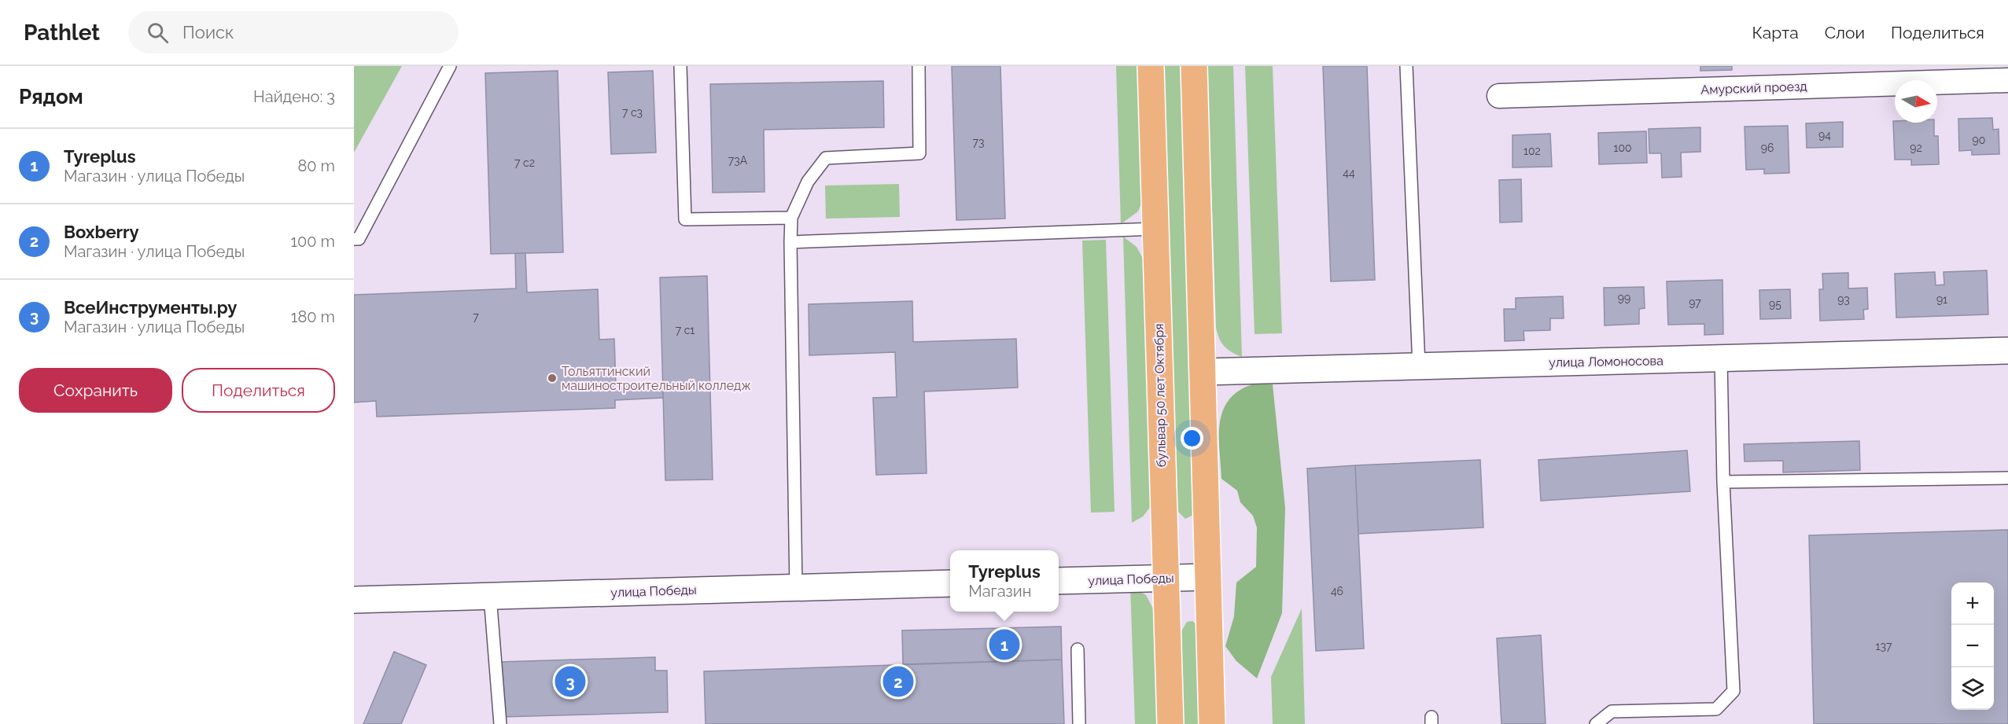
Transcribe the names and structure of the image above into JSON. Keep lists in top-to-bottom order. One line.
{"streets":{"main road":["бульвар 50 лет Октября"],"street":["Амурский проезд","улица Ломоносова","улица Победы"]},"crossings":[["бульвар 50 лет Октября","улица Победы"]],"places":["Тольяттинский машиностроительный колледж"],"house_numbers":["7 с3","94","90","73","100","96","92","102","73А","7 с2","44","99","93","91","97","95","7","7 с1","46","137"],"north":"right","page":{"header":"Pathlet","search":"Поиск","nav":["Карта","Слои","Поделиться"],"heading":["Рядом","Найдено: 3"],"list":[{"mark":"1","name":"Tyreplus","note":"Магазин · улица Победы","value":"80 m"},{"mark":"2","name":"Boxberry","note":"Магазин · улица Победы","value":"100 m"},{"mark":"3","name":"ВсеИнструменты.ру","note":"Магазин · улица Победы","value":"180 m"}],"buttons":["Сохранить","Поделиться"],"popup":["Tyreplus","Магазин"],"map_buttons":["+","−"],"pins":["1","2","3"]}}
